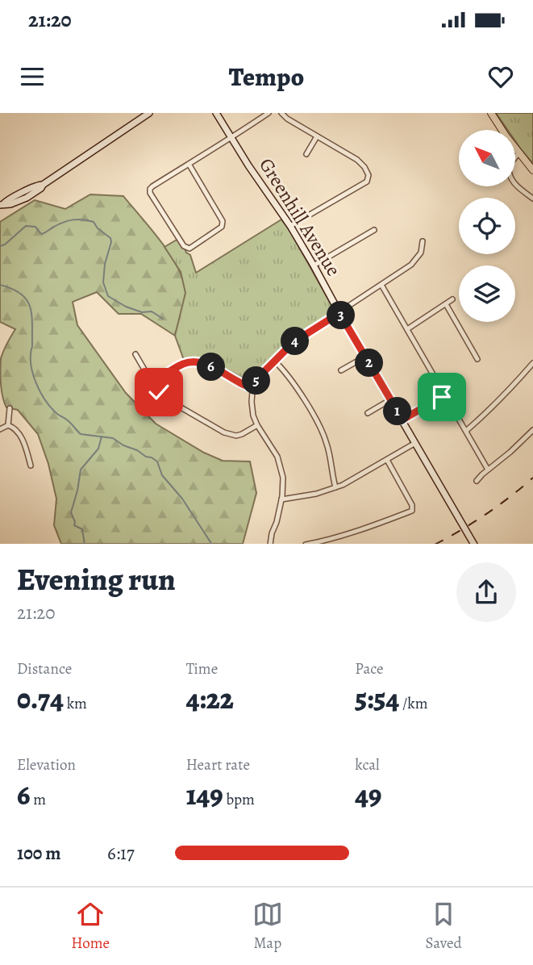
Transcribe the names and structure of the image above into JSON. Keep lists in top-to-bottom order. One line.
{"streets":{"street":["Greenhill Avenue"]},"north":"top left","page":{"status":"21:20","header":"Tempo","pins":["3","4","2","6","5","1"],"heading":["Evening run","21:20"],"stats":[["Distance","0.74 km"],["Time","4:22"],["Pace","5:54 /km"],["Elevation","6 m"],["Heart rate","149 bpm"],["kcal","49"]],"list":[{"name":"100 m","note":"6:17"}],"tabs":["Home","Map","Saved"]}}
